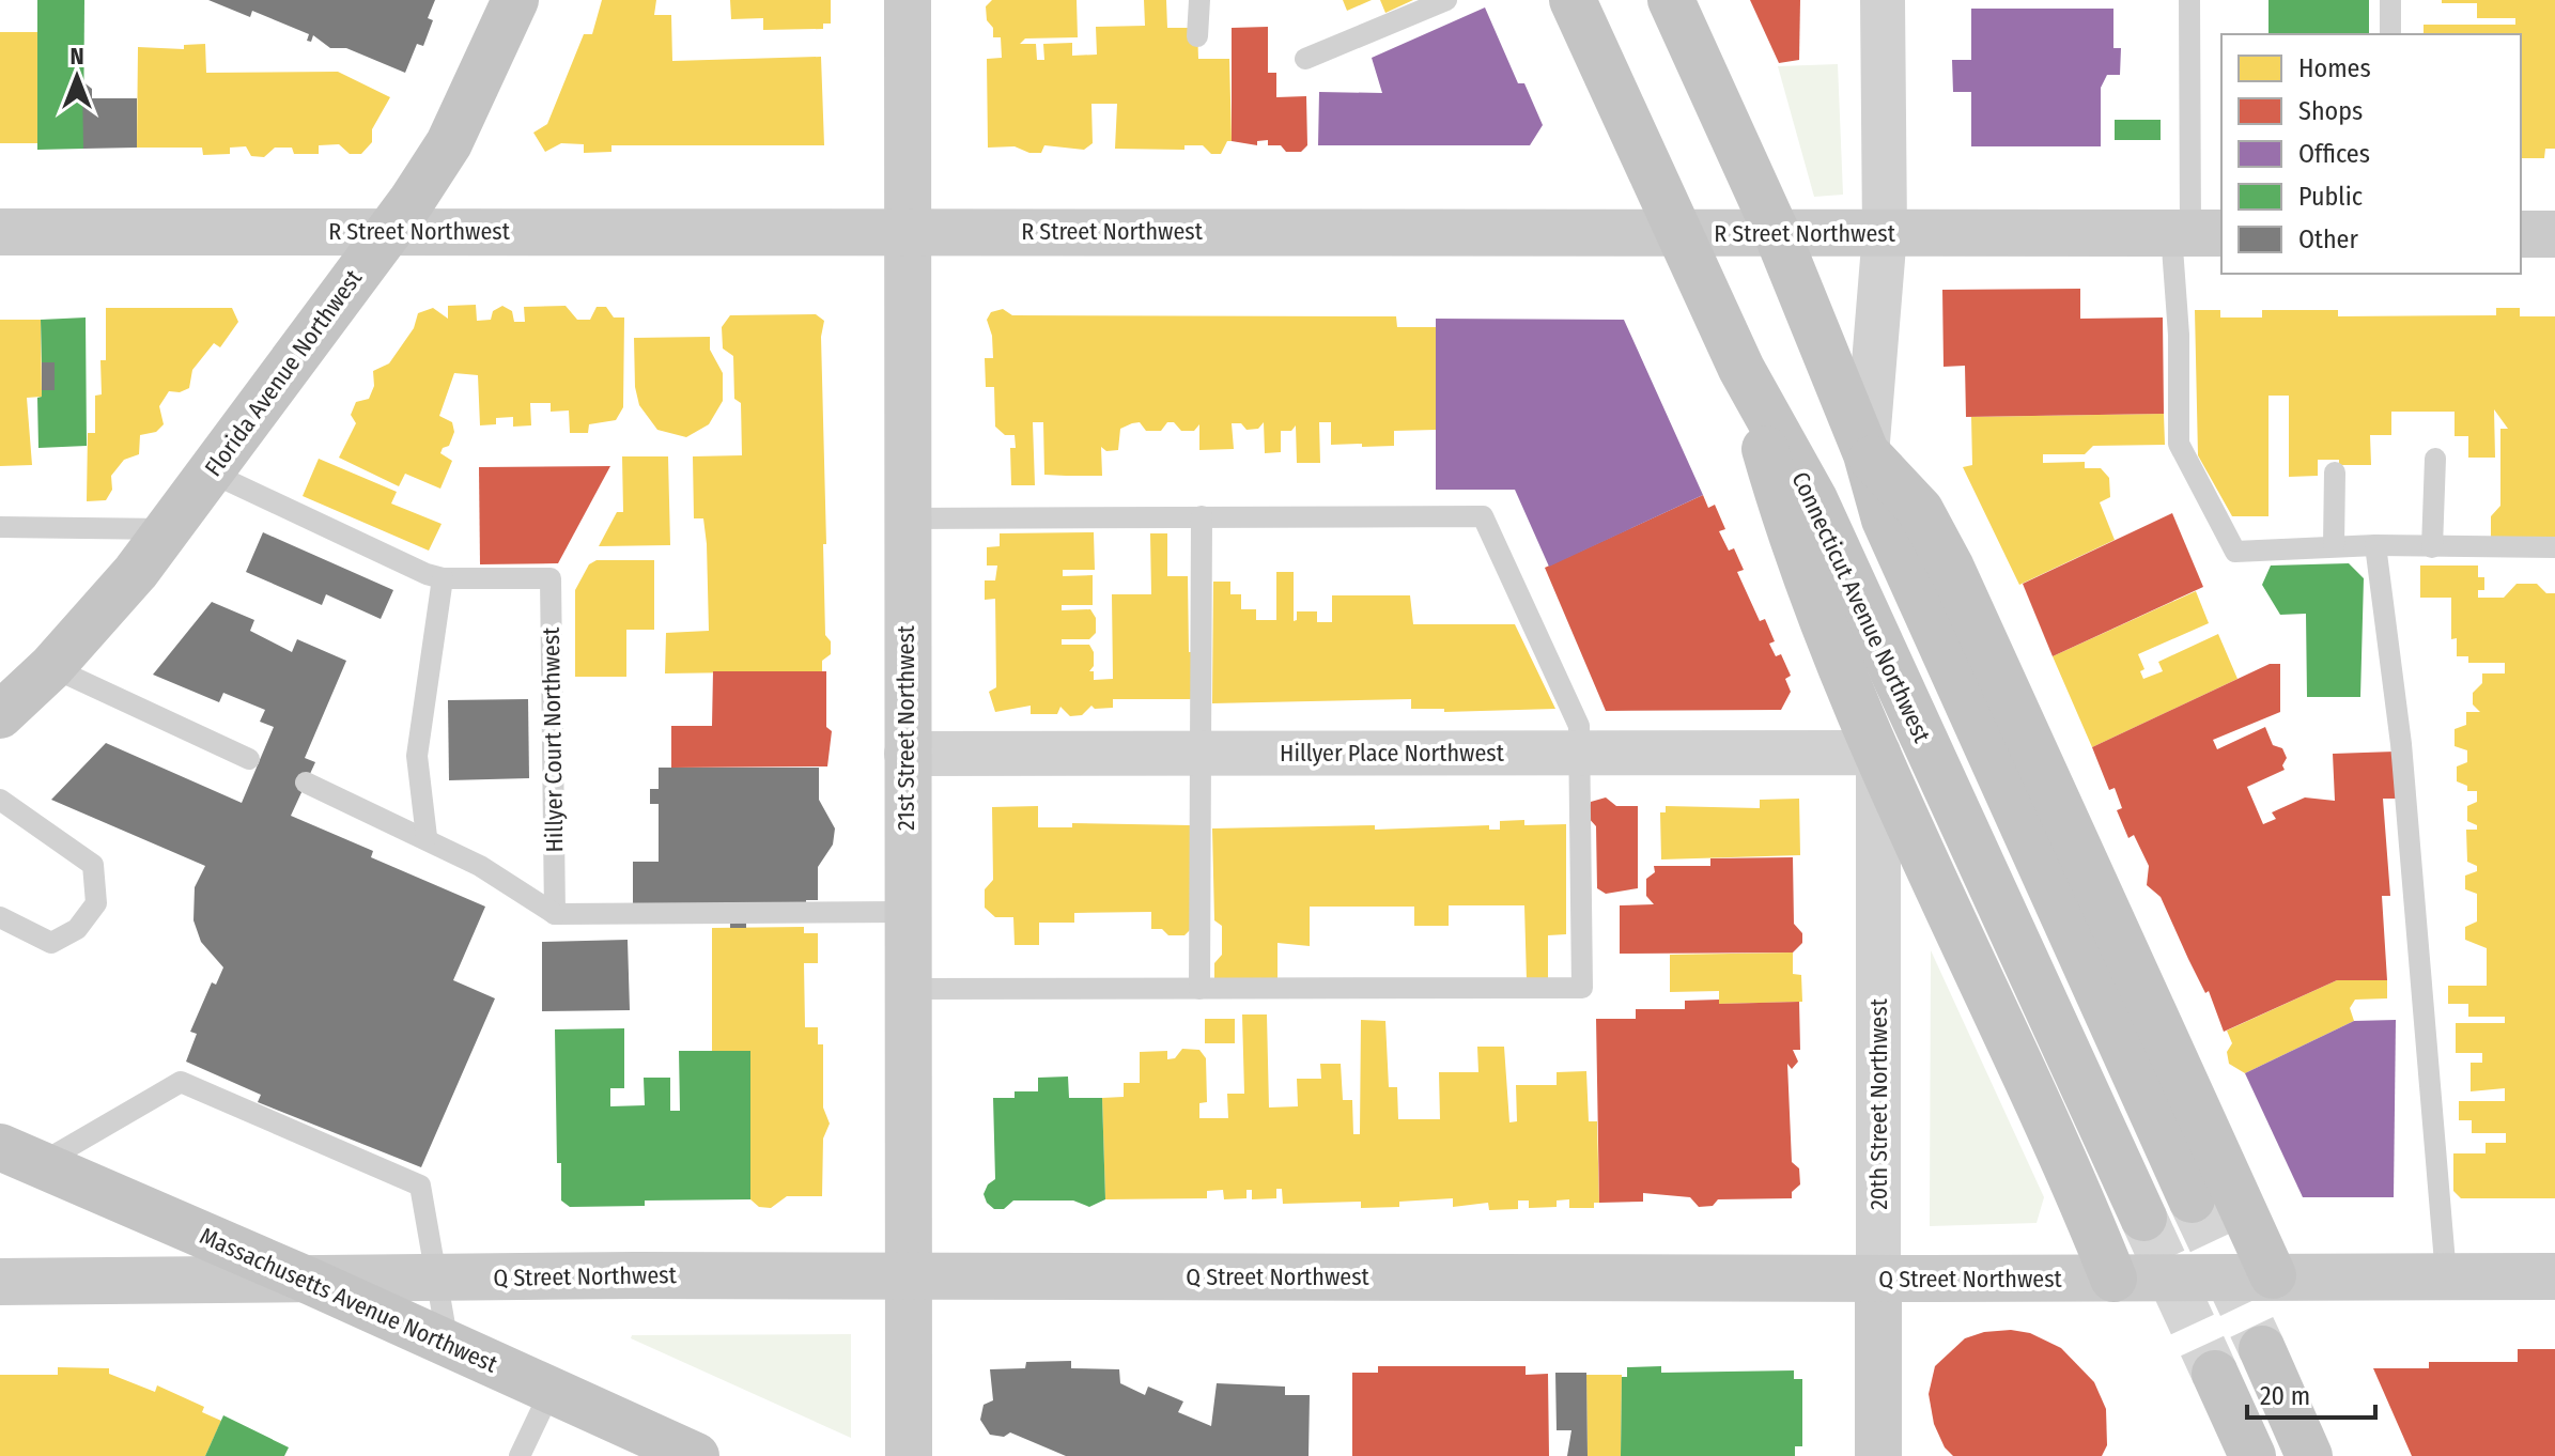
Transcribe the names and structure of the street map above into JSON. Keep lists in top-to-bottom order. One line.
{"streets":{"main road":["R Street Northwest","Florida Avenue Northwest","Connecticut Avenue Northwest","21st Street Northwest","20th Street Northwest","Q Street Northwest","Massachusetts Avenue Northwest"],"street":["Hillyer Place Northwest"],"lane":["Hillyer Court Northwest"]},"crossings":[["R Street Northwest","Florida Avenue Northwest"],["R Street Northwest","Connecticut Avenue Northwest"],["R Street Northwest","21st Street Northwest"],["Florida Avenue Northwest","Hillyer Court Northwest"],["21st Street Northwest","Hillyer Place Northwest"],["21st Street Northwest","Q Street Northwest"],["Hillyer Place Northwest","20th Street Northwest"],["20th Street Northwest","Q Street Northwest"],["Q Street Northwest","Massachusetts Avenue Northwest"]],"legend":["Homes","Shops","Offices","Public","Other"],"scale_bar":"20 m","north":"top"}
